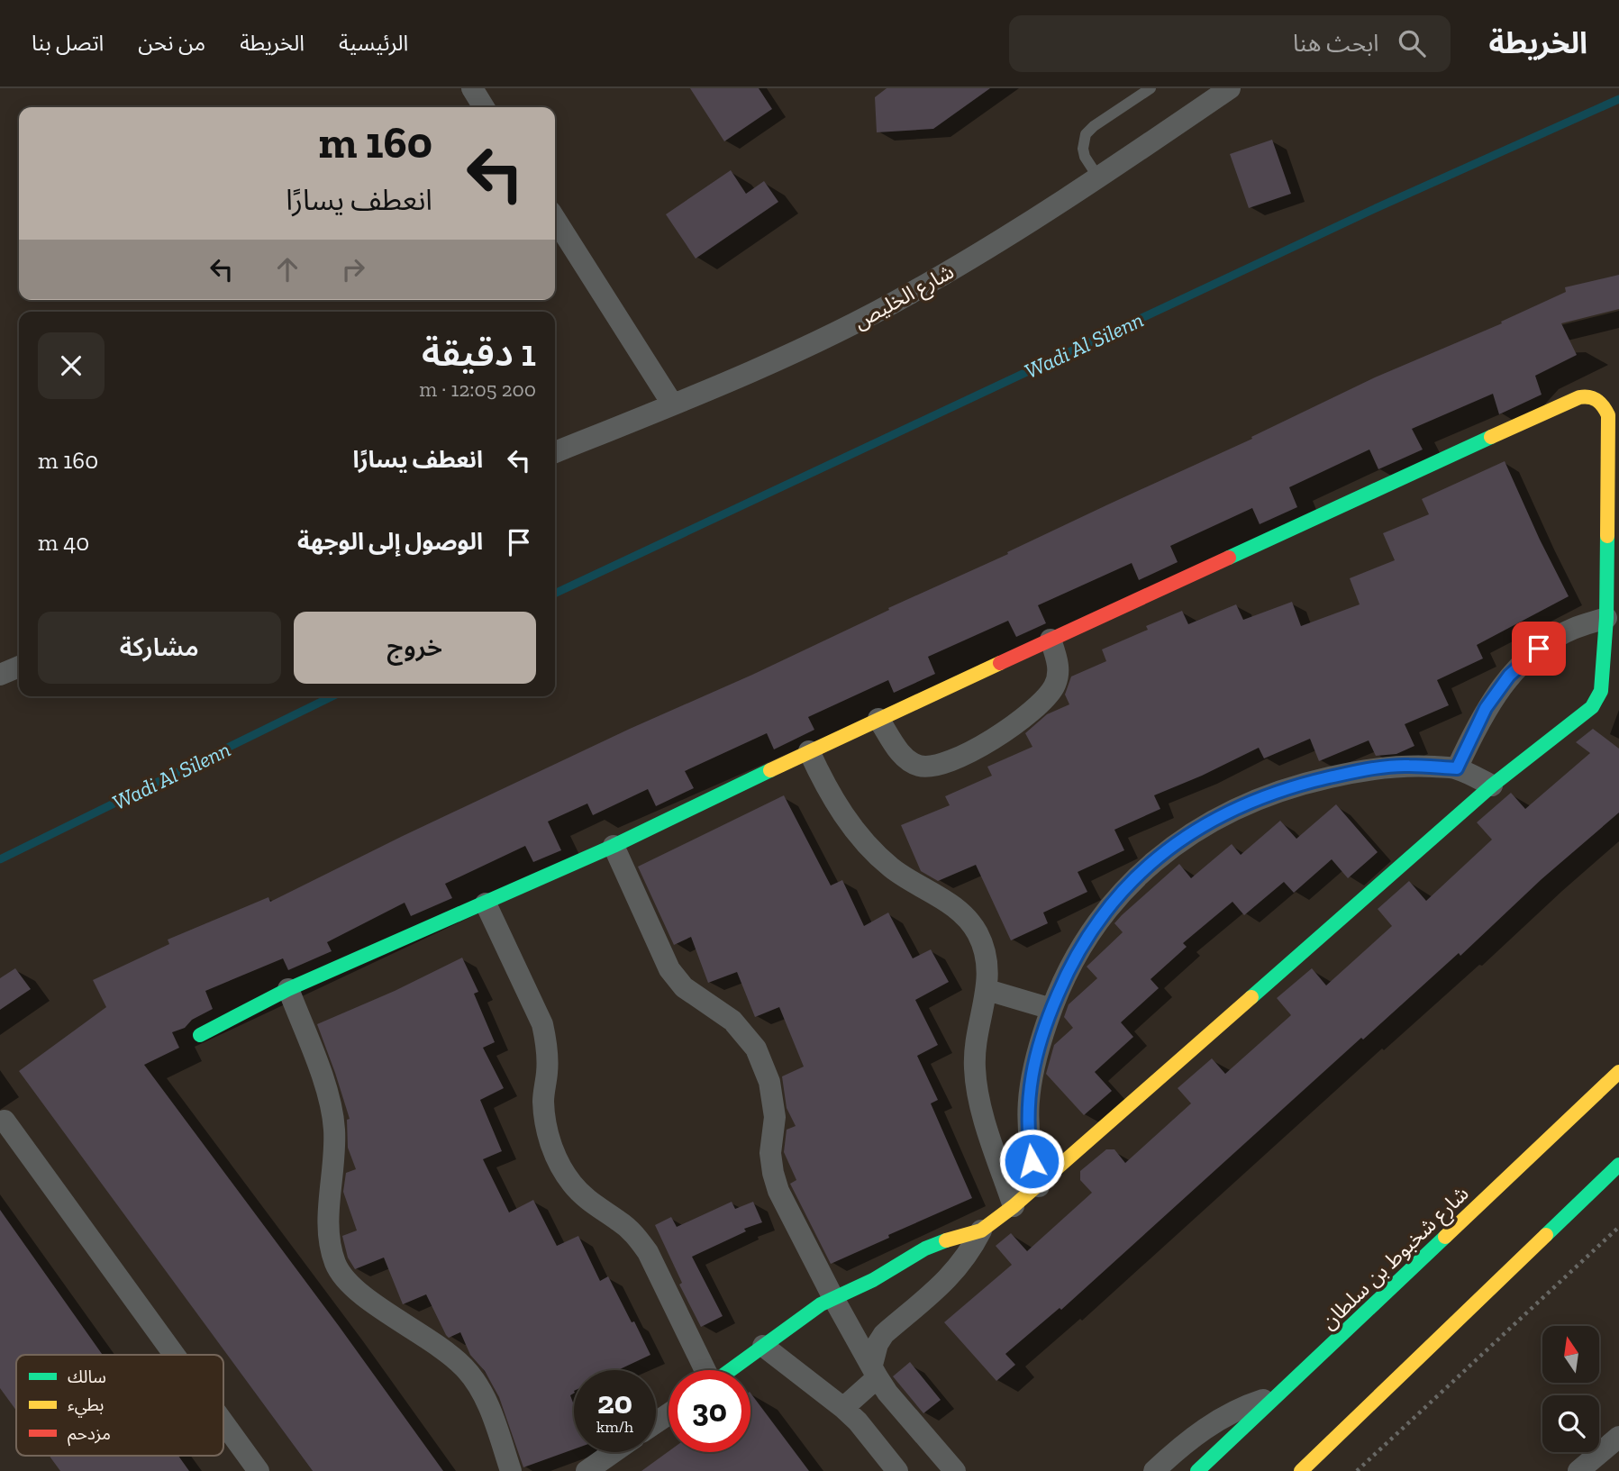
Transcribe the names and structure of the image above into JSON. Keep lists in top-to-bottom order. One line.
{"streets":{"street":["شارع الخليص","شارع شخبوط بن سلطان"]},"water":["Wadi Al Silenn"],"legend":["سالك","بطيء","مزدحم"],"north":"top","page":{"header":"الخريطة","search":"ابحث هنا","nav":["الرئيسية","الخريطة","من نحن","اتصل بنا"],"turn":["160 m","انعطف يسارًا"],"heading":["1 دقيقة","200 m · 12:05"],"list":[{"name":"انعطف يسارًا","value":"160 m"},{"name":"الوصول إلى الوجهة","value":"40 m"}],"buttons":["خروج","مشاركة"],"speed":"20 km/h","limit":"30"}}
